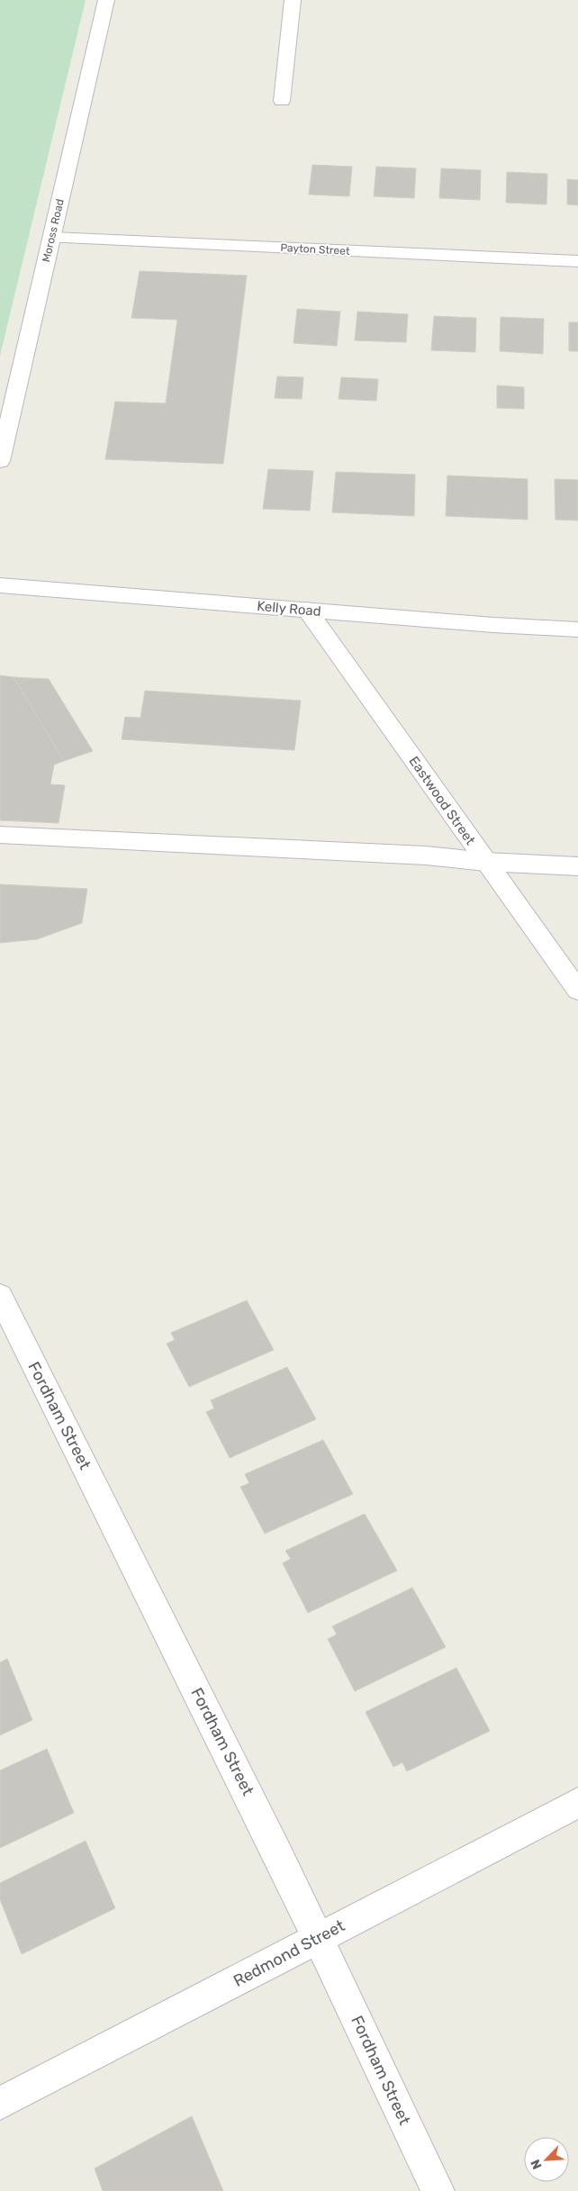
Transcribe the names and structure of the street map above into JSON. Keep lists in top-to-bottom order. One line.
{"streets":{"street":["Moross Road","Payton Street","Kelly Road","Eastwood Street","Fordham Street","Redmond Street"]},"crossings":[["Moross Road","Payton Street"],["Kelly Road","Eastwood Street"],["Fordham Street","Redmond Street"]],"north":"bottom left"}
